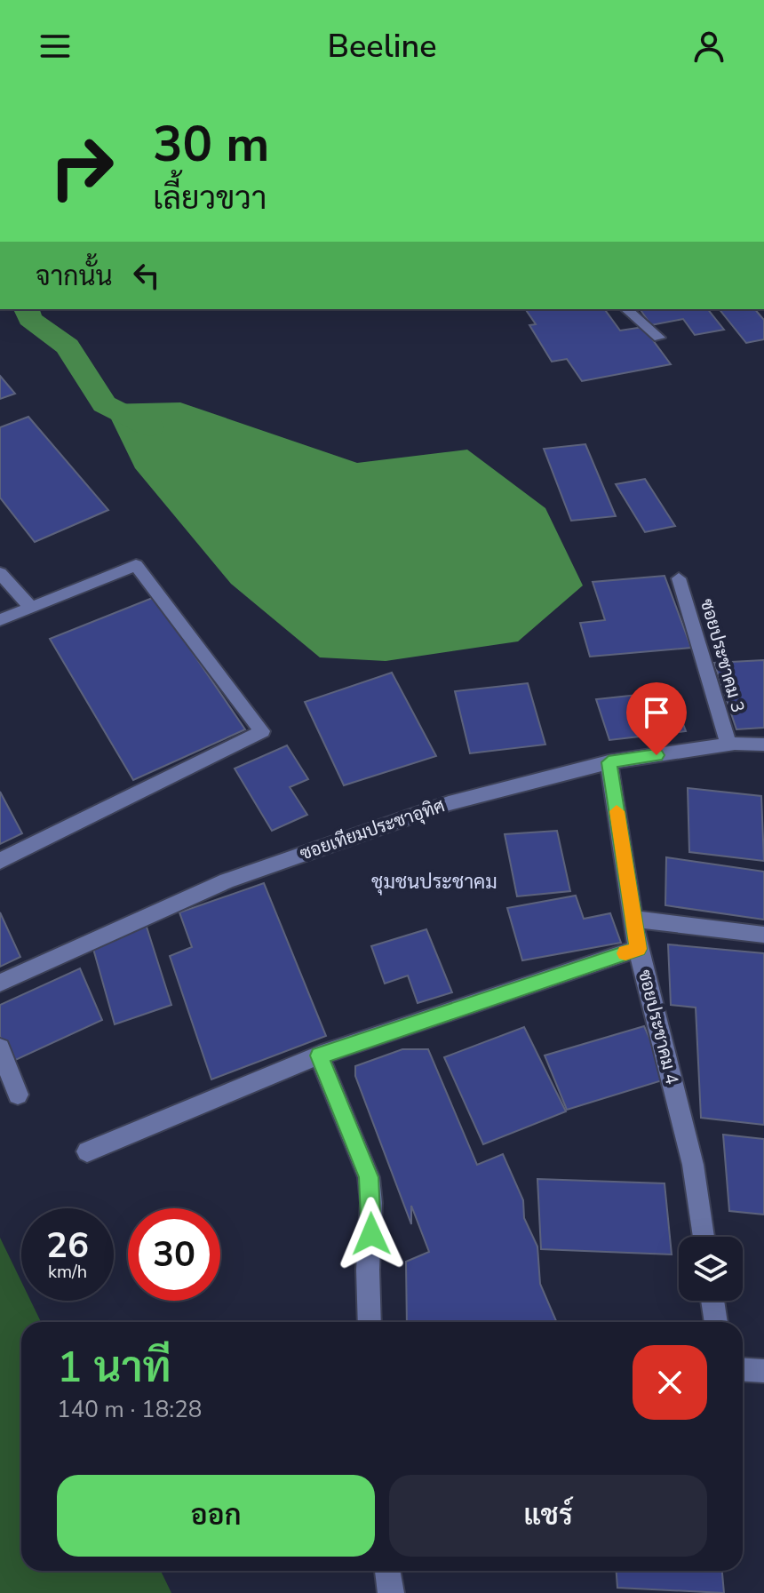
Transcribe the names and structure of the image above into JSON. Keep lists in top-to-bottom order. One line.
{"streets":{"street":["ซอยประชาคม 3","ซอยเทียมประชาอุทิศ","ซอยประชาคม 4"]},"crossings":[["ซอยประชาคม 3","ซอยเทียมประชาอุทิศ"],["ซอยเทียมประชาอุทิศ","ซอยประชาคม 4"]],"districts":["ชุมชนประชาคม"],"page":{"header":"Beeline","turn":["30 m","เลี้ยวขวา"],"then":"จากนั้น","speed":"26 km/h","limit":"30","heading":["1 นาที","140 m · 18:28"],"buttons":["ออก","แชร์"]}}
